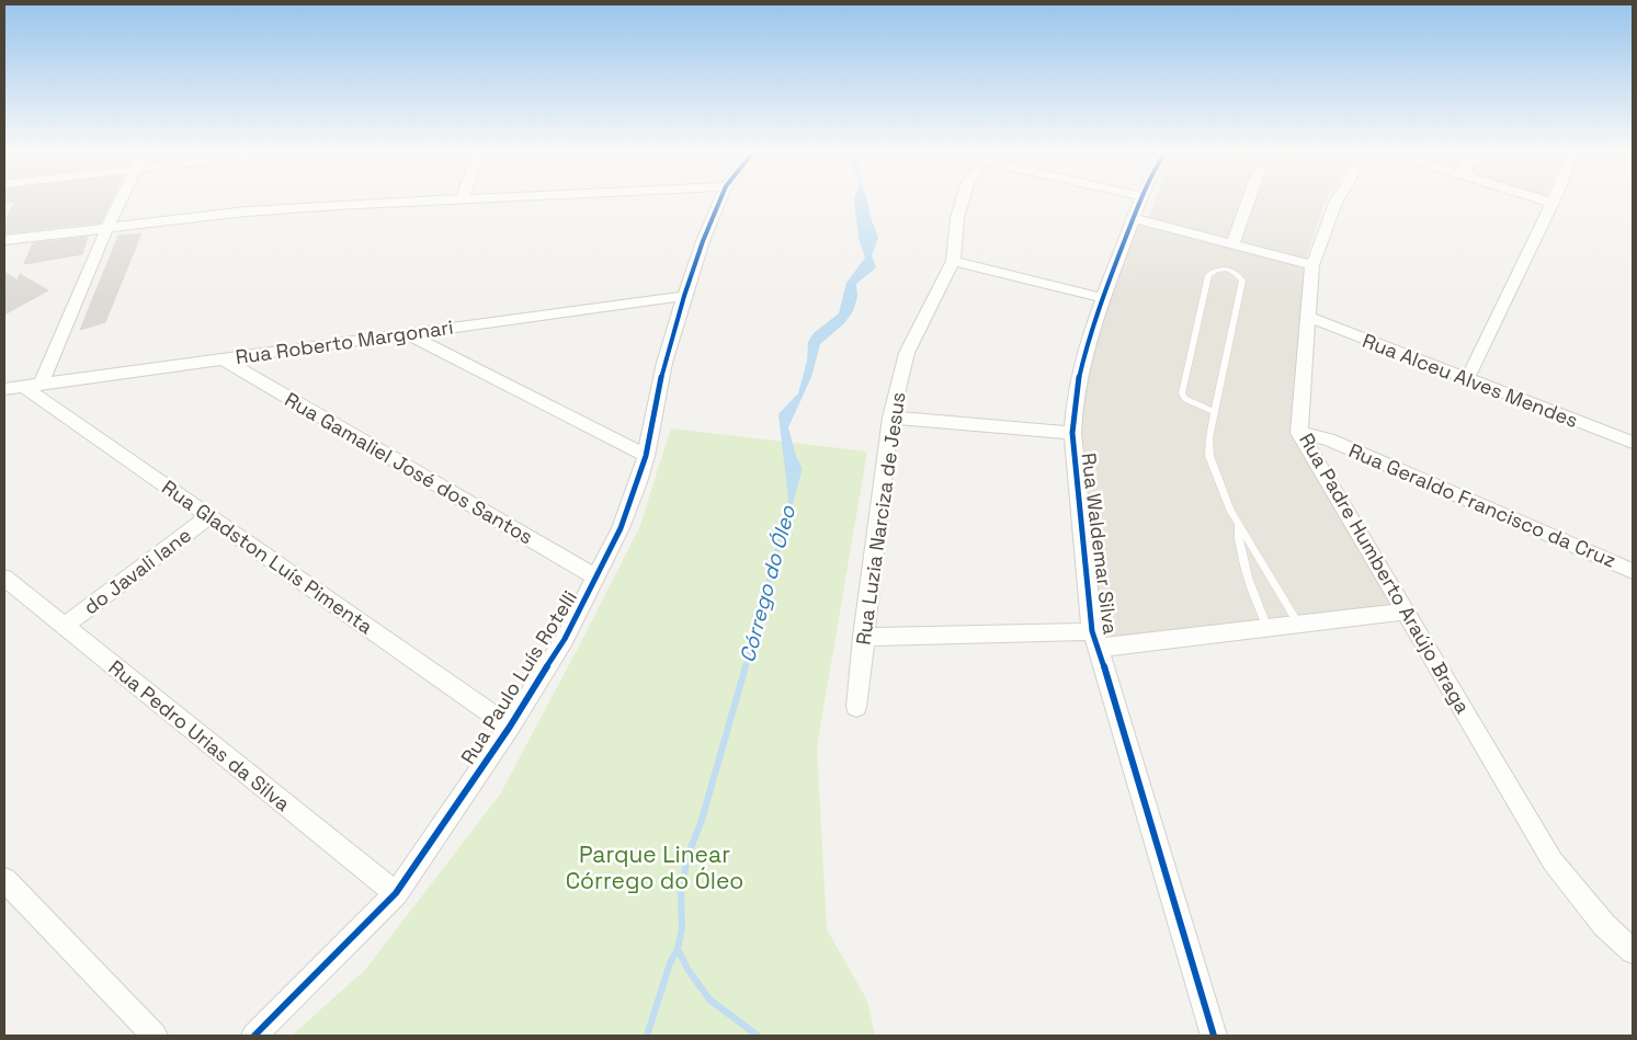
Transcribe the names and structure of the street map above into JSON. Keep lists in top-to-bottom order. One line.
{"streets":{"street":["Rua Roberto Margonari","Rua Alceu Alves Mendes","Rua Gamaliel José dos Santos","Rua Geraldo Francisco da Cruz","Rua Luzia Narciza de Jesus","Rua Waldemar Silva","Rua Gladston Luís Pimenta","do Javali lane","Rua Padre Humberto Araújo Braga","Rua Paulo Luís Rotelli","Rua Pedro Urias da Silva"]},"crossings":[["Rua Roberto Margonari","Rua Gamaliel José dos Santos"],["Rua Roberto Margonari","Rua Gladston Luís Pimenta"],["Rua Roberto Margonari","Rua Paulo Luís Rotelli"],["Rua Alceu Alves Mendes","Rua Padre Humberto Araújo Braga"],["Rua Gamaliel José dos Santos","Rua Paulo Luís Rotelli"],["Rua Geraldo Francisco da Cruz","Rua Padre Humberto Araújo Braga"],["Rua Gladston Luís Pimenta","do Javali lane"],["Rua Gladston Luís Pimenta","Rua Paulo Luís Rotelli"],["do Javali lane","Rua Pedro Urias da Silva"],["Rua Paulo Luís Rotelli","Rua Pedro Urias da Silva"]],"water":["Córrego do Óleo"],"parks":["Parque Linear Córrego do Óleo"]}
